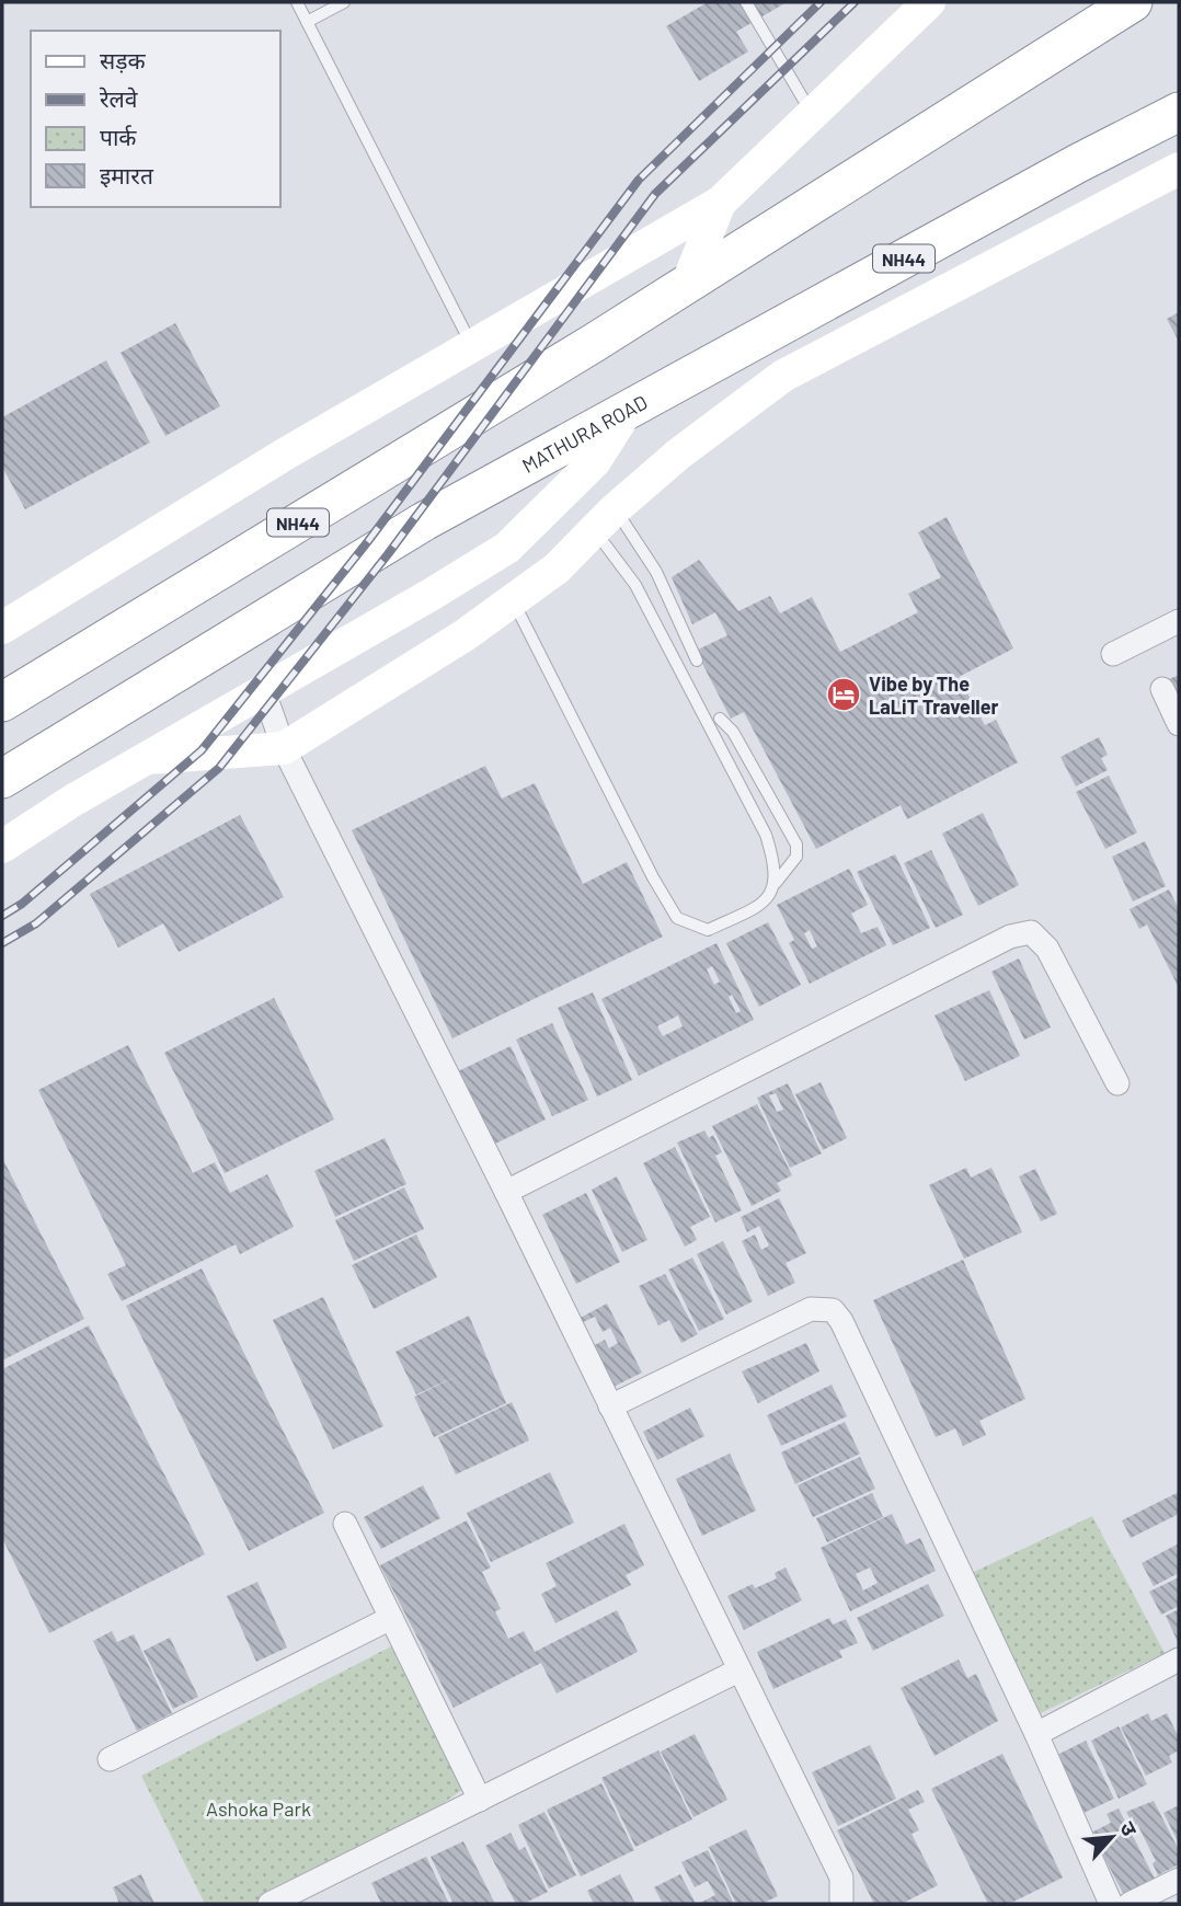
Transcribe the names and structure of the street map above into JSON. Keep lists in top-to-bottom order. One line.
{"streets":{"highway":["NH44","MATHURA ROAD"]},"parks":["Ashoka Park"],"places":{"hotel":["Vibe by The LaLiT Traveller"]},"legend":["सड़क","रेलवे","पार्क","इमारत"],"north":"top right"}
